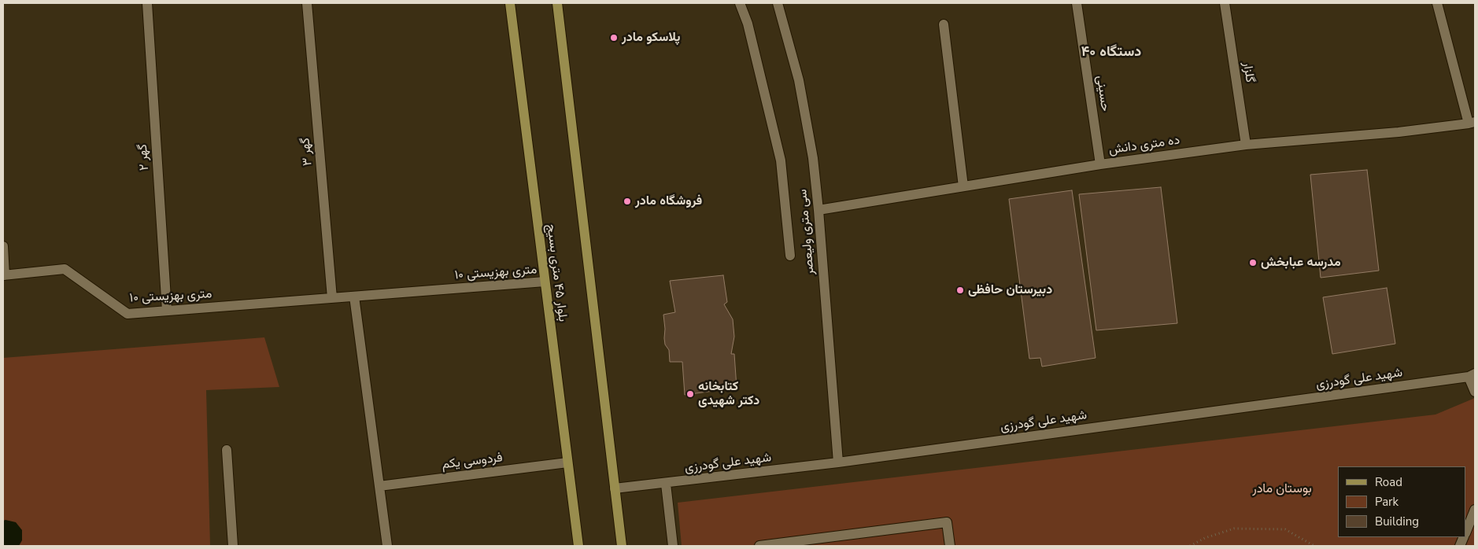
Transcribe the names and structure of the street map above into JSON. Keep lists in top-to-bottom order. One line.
{"streets":{"main road":["بلوار ۴۵ متری بسیج"],"street":["گلزار","حسینی","ده متری دانش","گهر ۳","گهر ۲","سی متری ولیعصر","۱۰ متری بهزیستی","شهید علی گودرزی","فردوسی یکم"]},"crossings":[["گلزار","ده متری دانش"],["حسینی","ده متری دانش"],["ده متری دانش","سی متری ولیعصر"],["گهر ۳","۱۰ متری بهزیستی"],["گهر ۲","۱۰ متری بهزیستی"],["سی متری ولیعصر","شهید علی گودرزی"],["۱۰ متری بهزیستی","بلوار ۴۵ متری بسیج"],["بلوار ۴۵ متری بسیج","فردوسی یکم"]],"districts":["۴۰ دستگاه"],"parks":["بوستان مادر"],"places":["پلاسکو مادر","فروشگاه مادر","مدرسه عبابخش","دبیرستان حافظی","کتابخانه دکتر شهیدی"],"legend":["Road","Park","Building"]}
